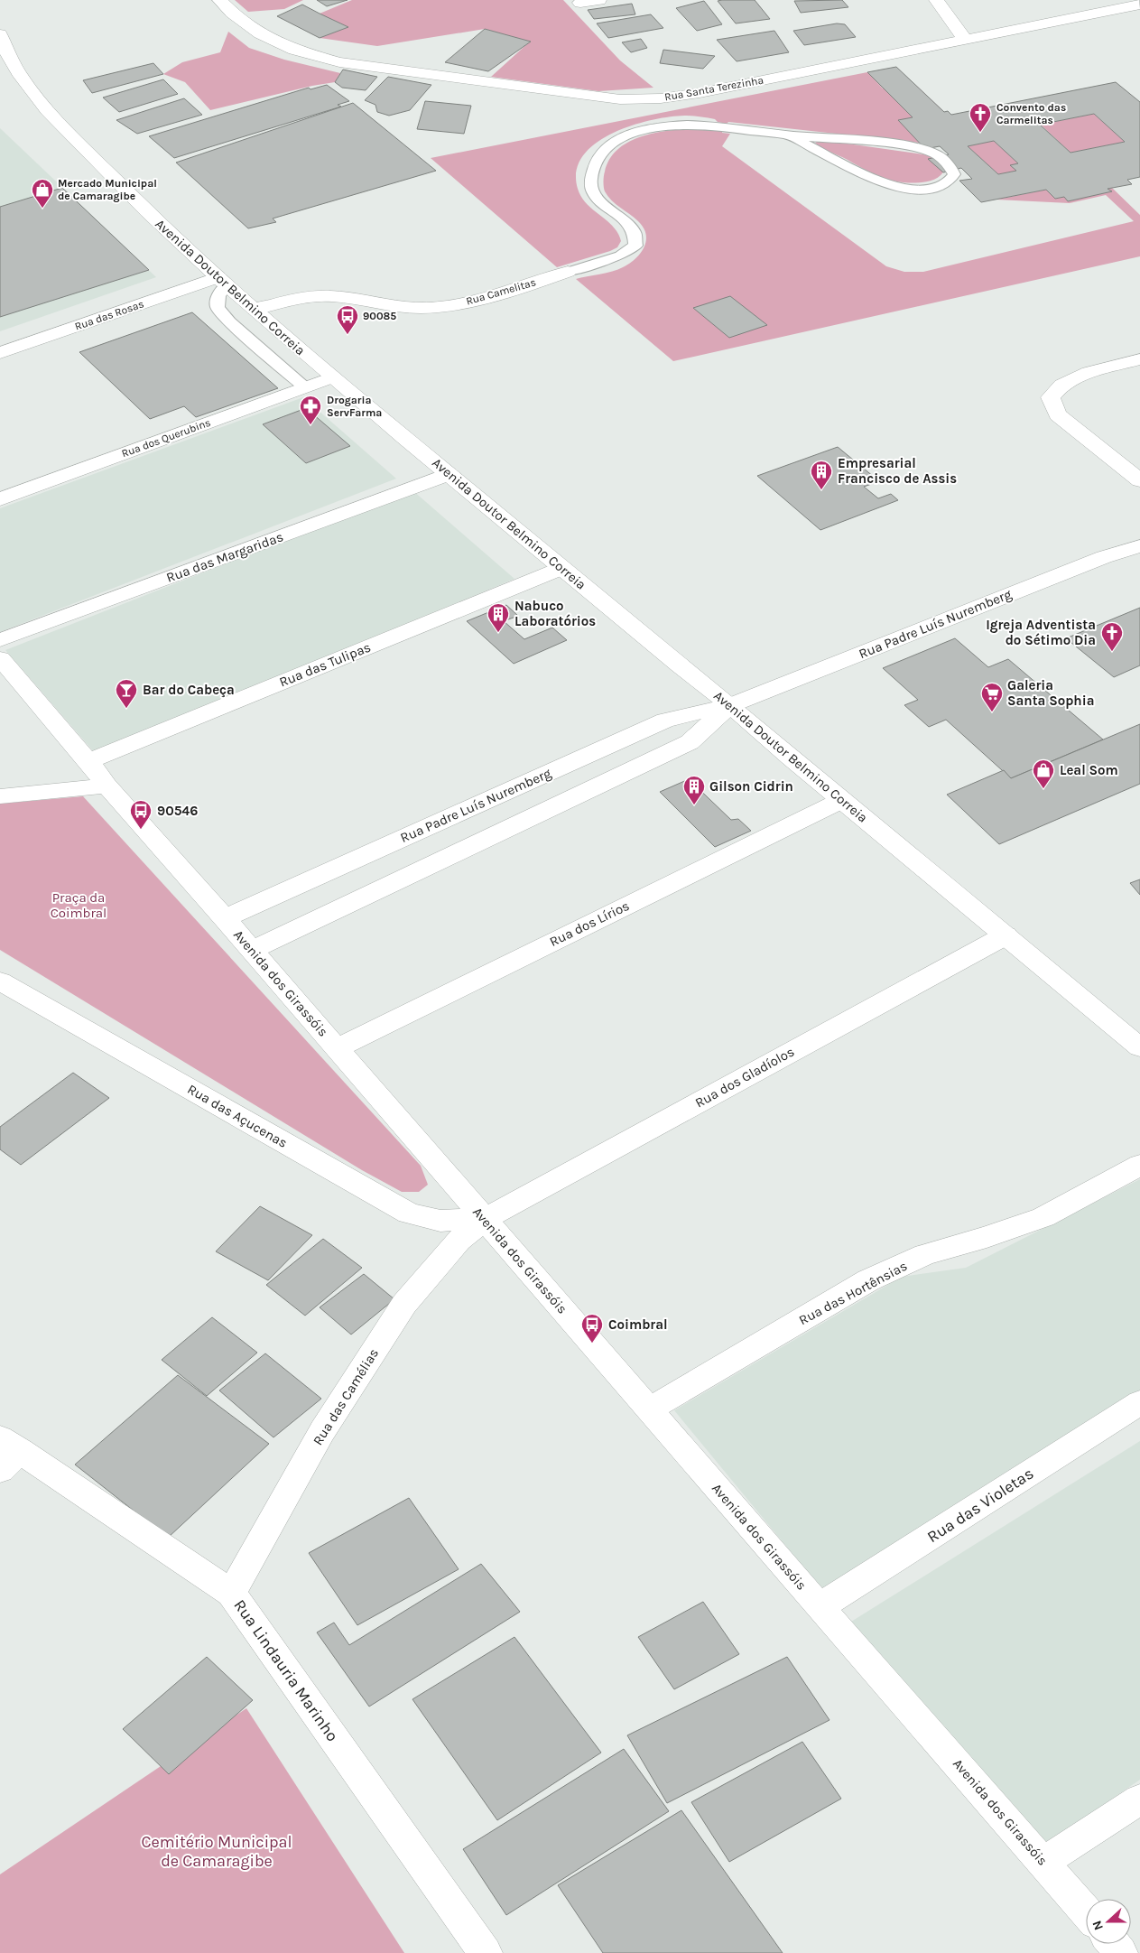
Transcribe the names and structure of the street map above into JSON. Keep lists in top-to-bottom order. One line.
{"streets":{"street":["Rua Santa Terezinha","Avenida Doutor Belmino Correia","Rua Camelitas","Rua das Rosas","Rua dos Querubins","Rua das Margaridas","Rua Padre Luís Nuremberg","Rua das Tulipas","Rua dos Lírios","Avenida dos Girassóis","Rua dos Gladíolos","Rua das Açucenas","Rua das Hortênsias","Rua das Camélias","Rua das Violetas","Rua Lindauria Marinho"]},"crossings":[["Avenida Doutor Belmino Correia","Rua Camelitas"],["Avenida Doutor Belmino Correia","Rua das Rosas"],["Avenida Doutor Belmino Correia","Rua dos Querubins"],["Avenida Doutor Belmino Correia","Rua das Margaridas"],["Avenida Doutor Belmino Correia","Rua Padre Luís Nuremberg"],["Avenida Doutor Belmino Correia","Rua das Tulipas"],["Avenida Doutor Belmino Correia","Rua dos Lírios"],["Avenida Doutor Belmino Correia","Rua dos Gladíolos"],["Rua Padre Luís Nuremberg","Avenida dos Girassóis"],["Rua das Tulipas","Avenida dos Girassóis"],["Rua dos Lírios","Avenida dos Girassóis"],["Avenida dos Girassóis","Rua dos Gladíolos"],["Avenida dos Girassóis","Rua das Açucenas"],["Avenida dos Girassóis","Rua das Hortênsias"],["Avenida dos Girassóis","Rua das Camélias"],["Avenida dos Girassóis","Rua das Violetas"],["Rua dos Gladíolos","Rua das Açucenas"],["Rua dos Gladíolos","Rua das Camélias"],["Rua das Açucenas","Rua das Camélias"],["Rua das Camélias","Rua Lindauria Marinho"]],"parks":["Praça da Coimbral","Cemitério Municipal de Camaragibe"],"places":{"church":["Convento das Carmelitas","Igreja Adventista do Sétimo Dia"],"shop":["Mercado Municipal de Camaragibe","Leal Som"],"bus stop":["90085","90546","Coimbral"],"pharmacy":["Drogaria ServFarma"],"building":["Empresarial Francisco de Assis","Nabuco Laboratórios","Gilson Cidrin"],"bar":["Bar do Cabeça"],"supermarket":["Galeria Santa Sophia"]},"north":"left"}
